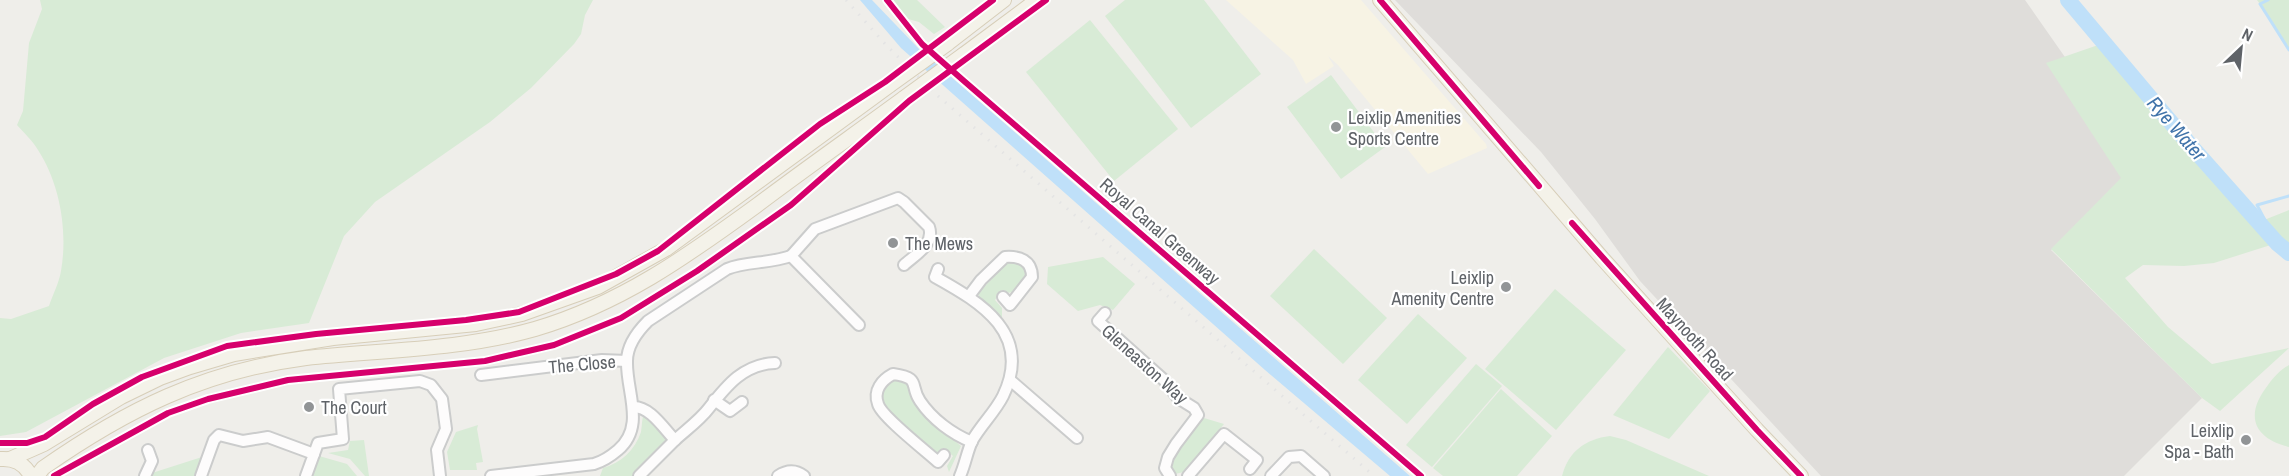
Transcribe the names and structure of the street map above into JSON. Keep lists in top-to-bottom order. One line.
{"streets":{"main road":["Maynooth Road"],"street":["The Close","Gleneaston Way"],"cycle path":["Royal Canal Greenway"]},"water":["Rye Water"],"places":["Leixlip Amenities Sports Centre","The Mews","Leixlip Amenity Centre","The Court","Leixlip Spa - Bath"],"north":"top right"}
